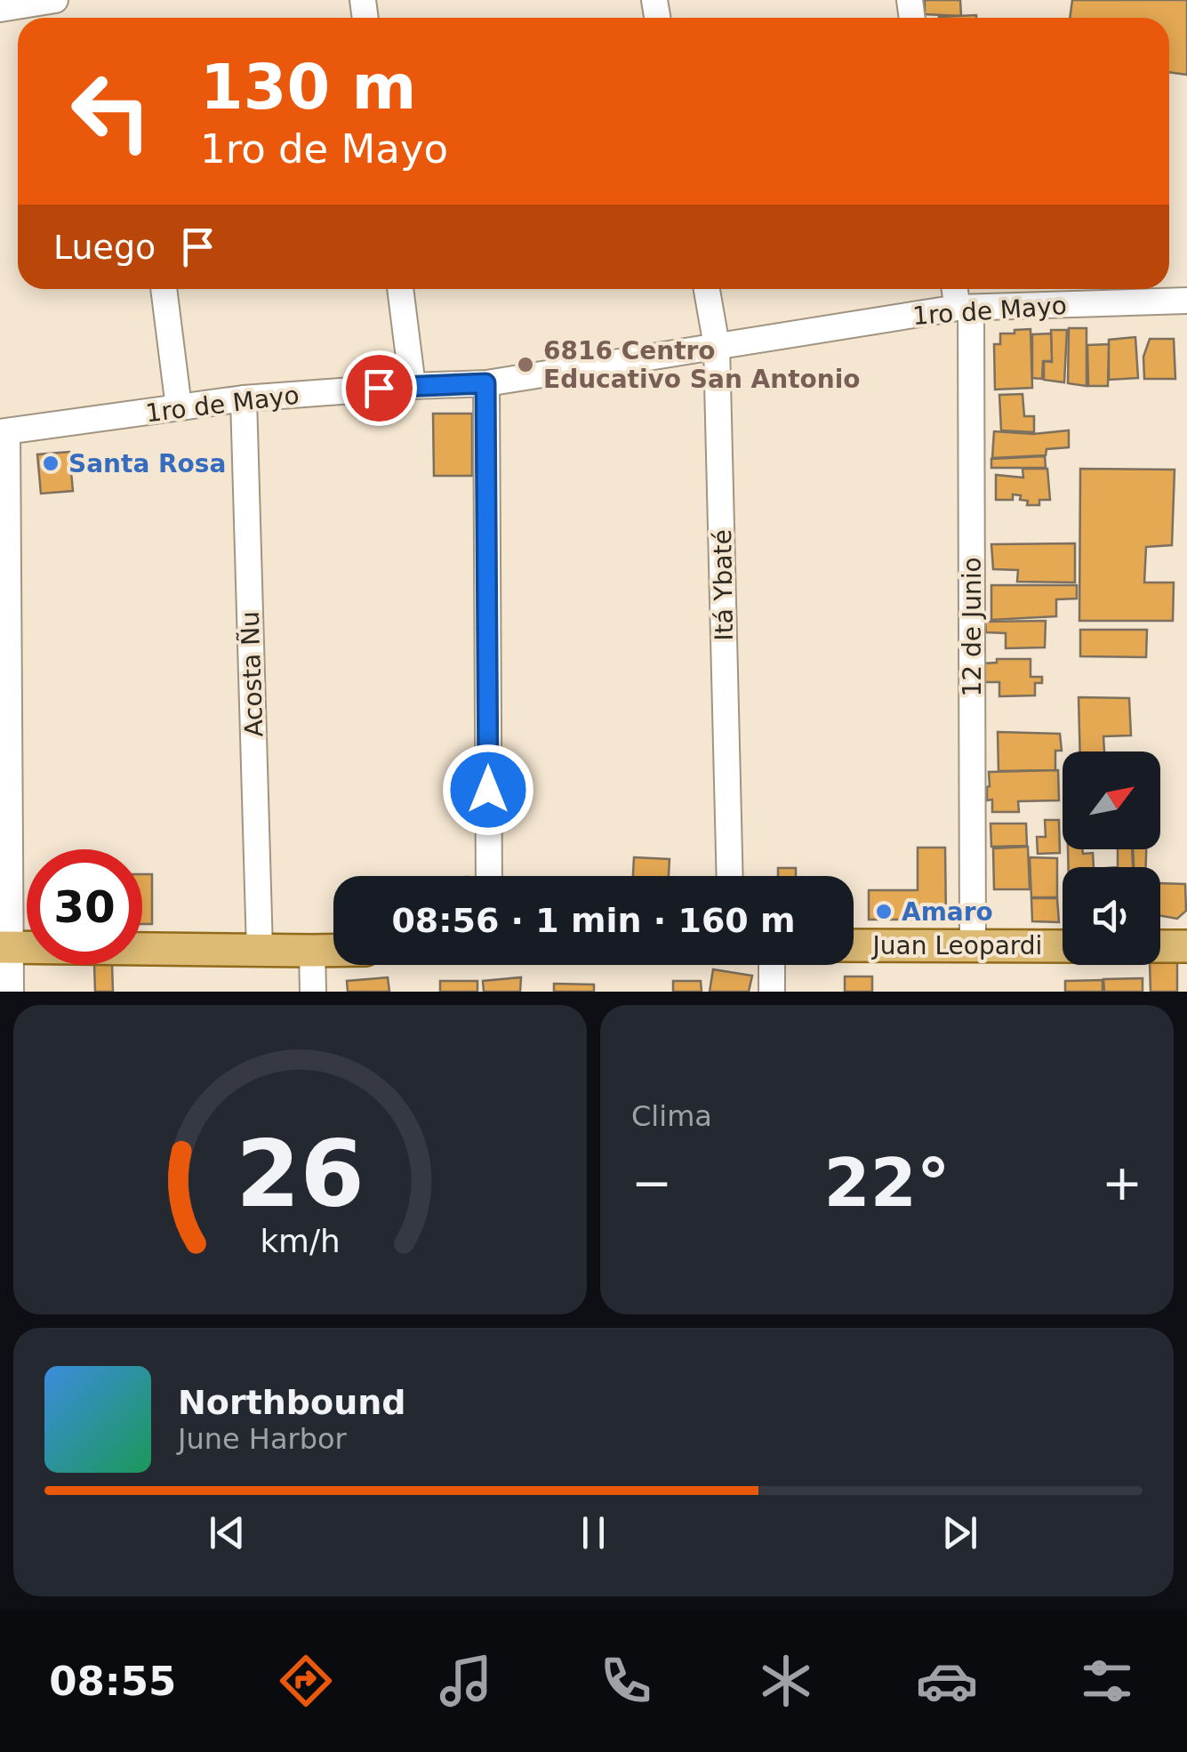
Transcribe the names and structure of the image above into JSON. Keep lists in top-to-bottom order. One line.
{"streets":{"main road":["Juan Leopardi"],"street":["1ro de Mayo","Itá Ybaté","12 de Junio","Acosta Ñu"]},"crossings":[["1ro de Mayo","Itá Ybaté"],["1ro de Mayo","12 de Junio"],["1ro de Mayo","Acosta Ñu"],["12 de Junio","Juan Leopardi"]],"places":["6816 Centro Educativo San Antonio","Santa Rosa","Amaro"],"north":"top right","page":{"turn":["130 m","1ro de Mayo"],"then":"Luego","limit":"30","trip":"08:56 · 1 min · 160 m","tile":"Clima","heat":["−","22°","+"],"song":["Northbound","June Harbor"],"tabs":"08:55","gauge":["26","km/h"]}}
